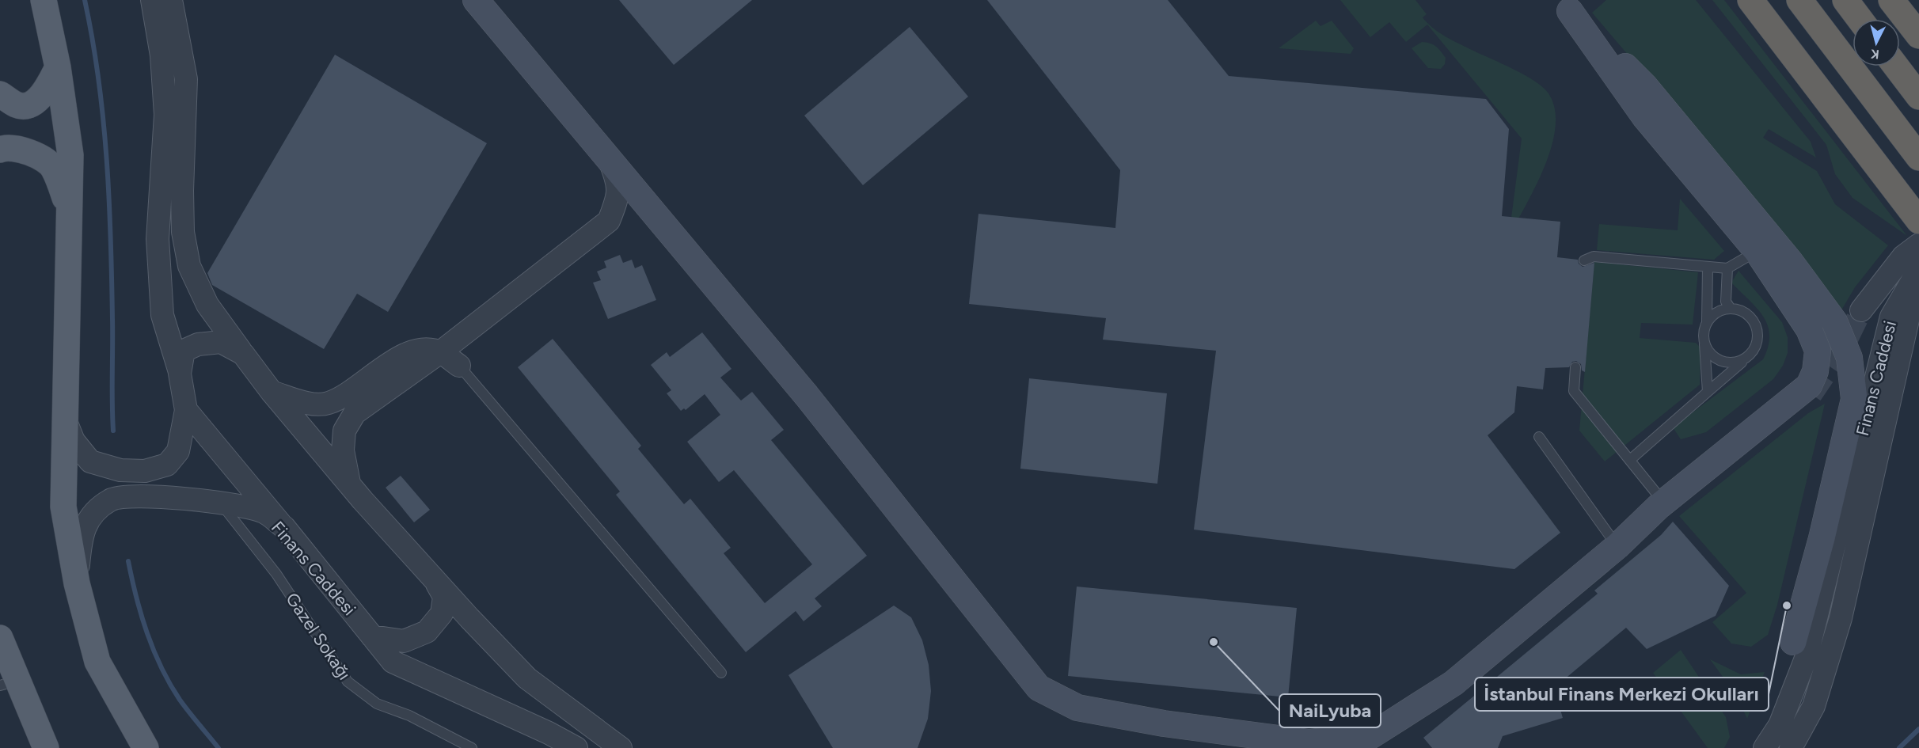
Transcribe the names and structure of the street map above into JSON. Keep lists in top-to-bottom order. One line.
{"streets":{"street":["Finans Caddesi"],"lane":["Gazel Sokağı"]},"crossings":[["Finans Caddesi","Gazel Sokağı"]],"places":["İstanbul Finans Merkezi Okulları","NaiLyuba"],"north":"bottom"}
